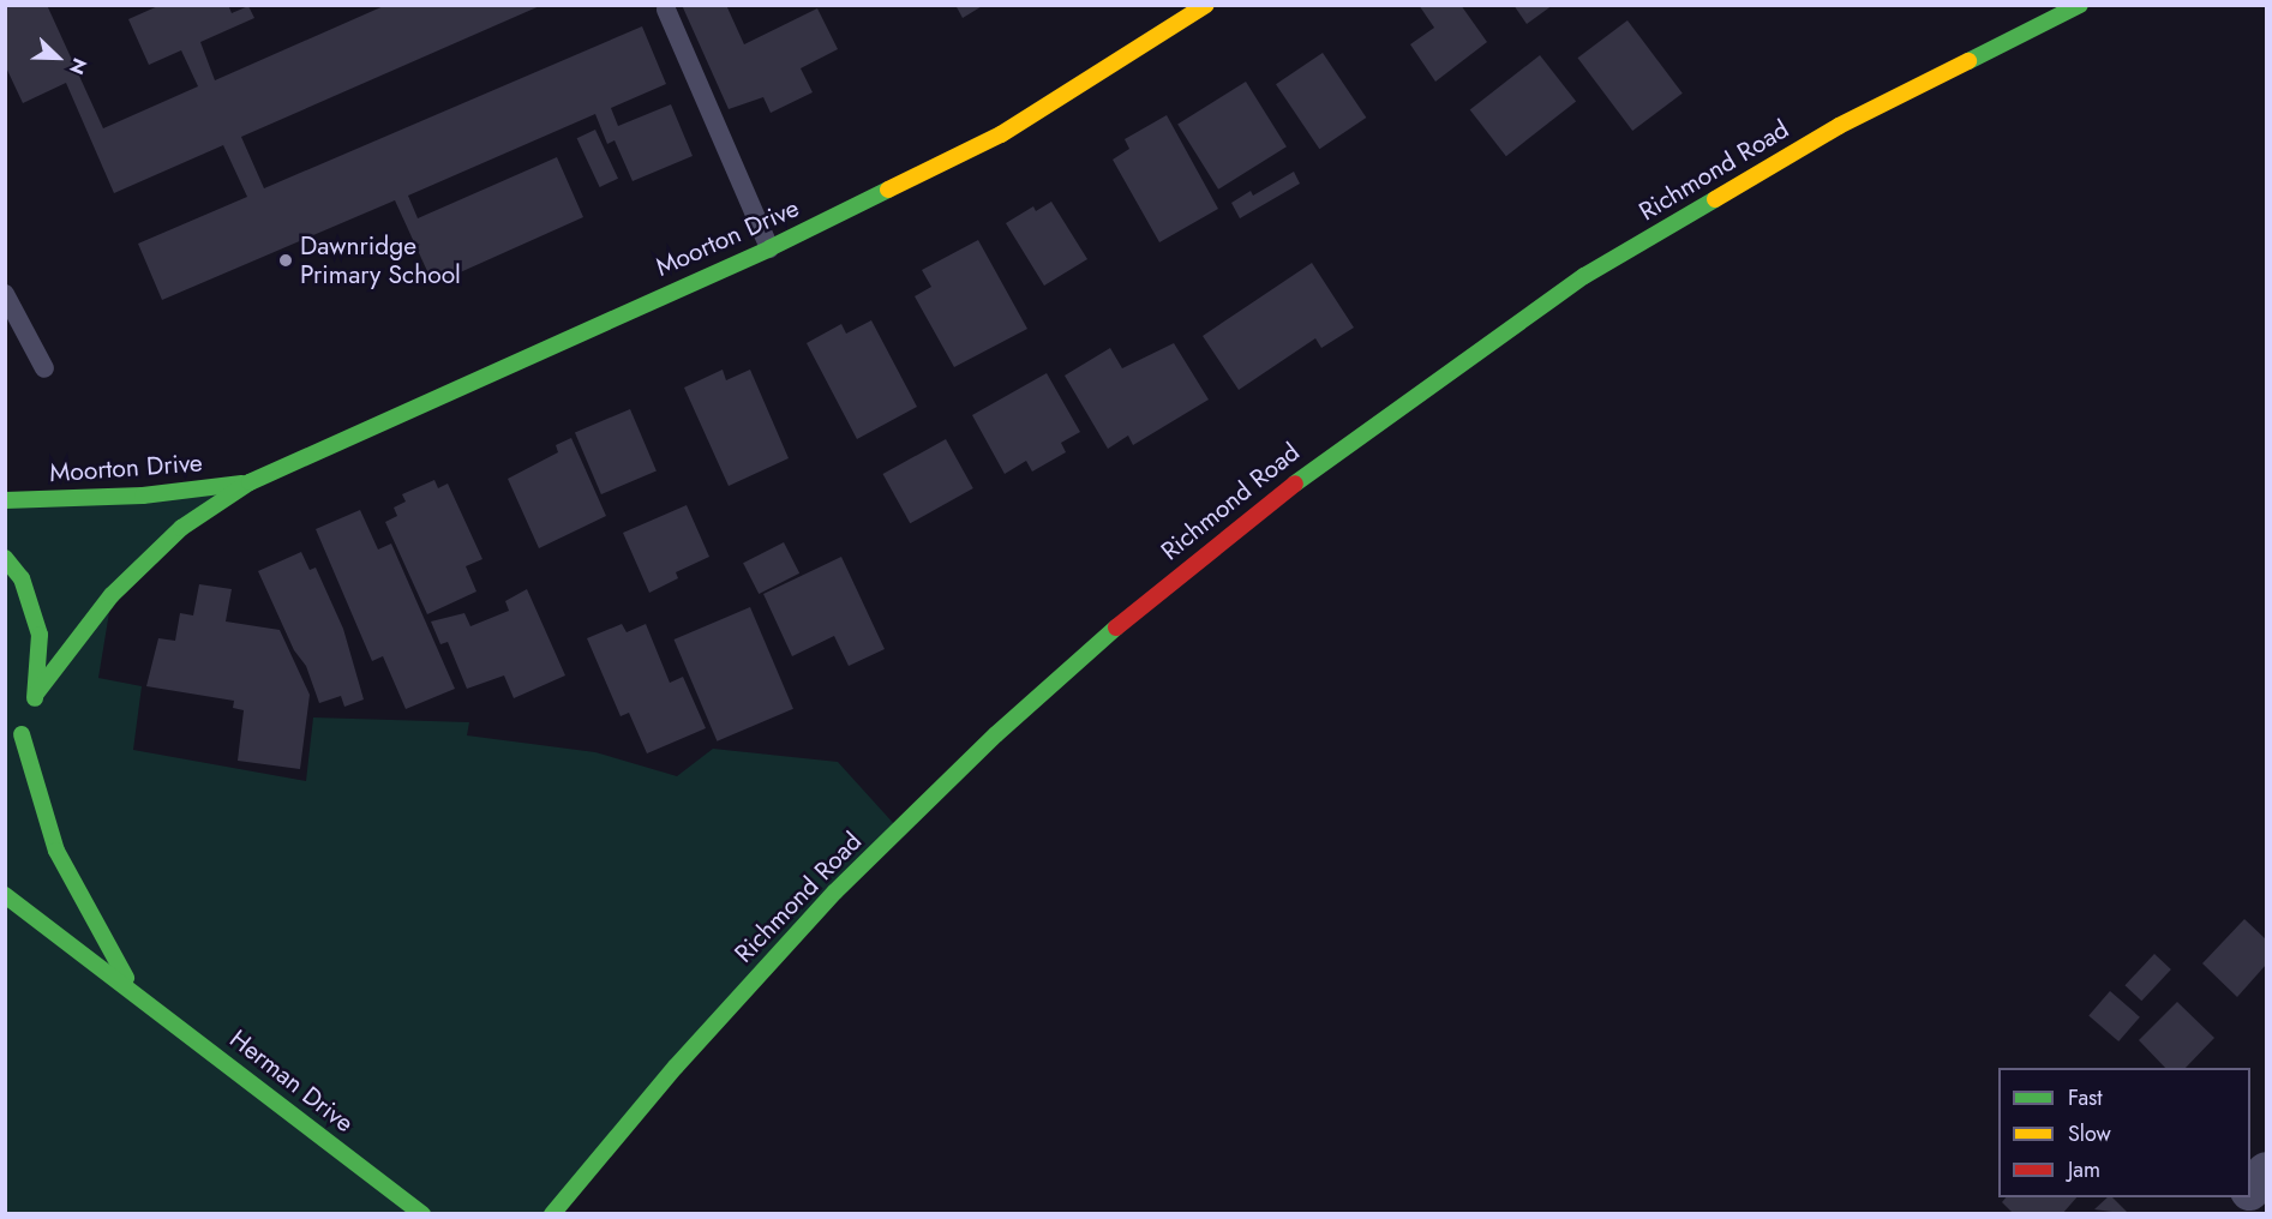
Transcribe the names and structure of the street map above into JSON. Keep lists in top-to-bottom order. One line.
{"streets":{"main road":["Richmond Road","Moorton Drive","Herman Drive"]},"places":["Dawnridge Primary School"],"legend":["Fast","Slow","Jam"],"north":"bottom right"}
